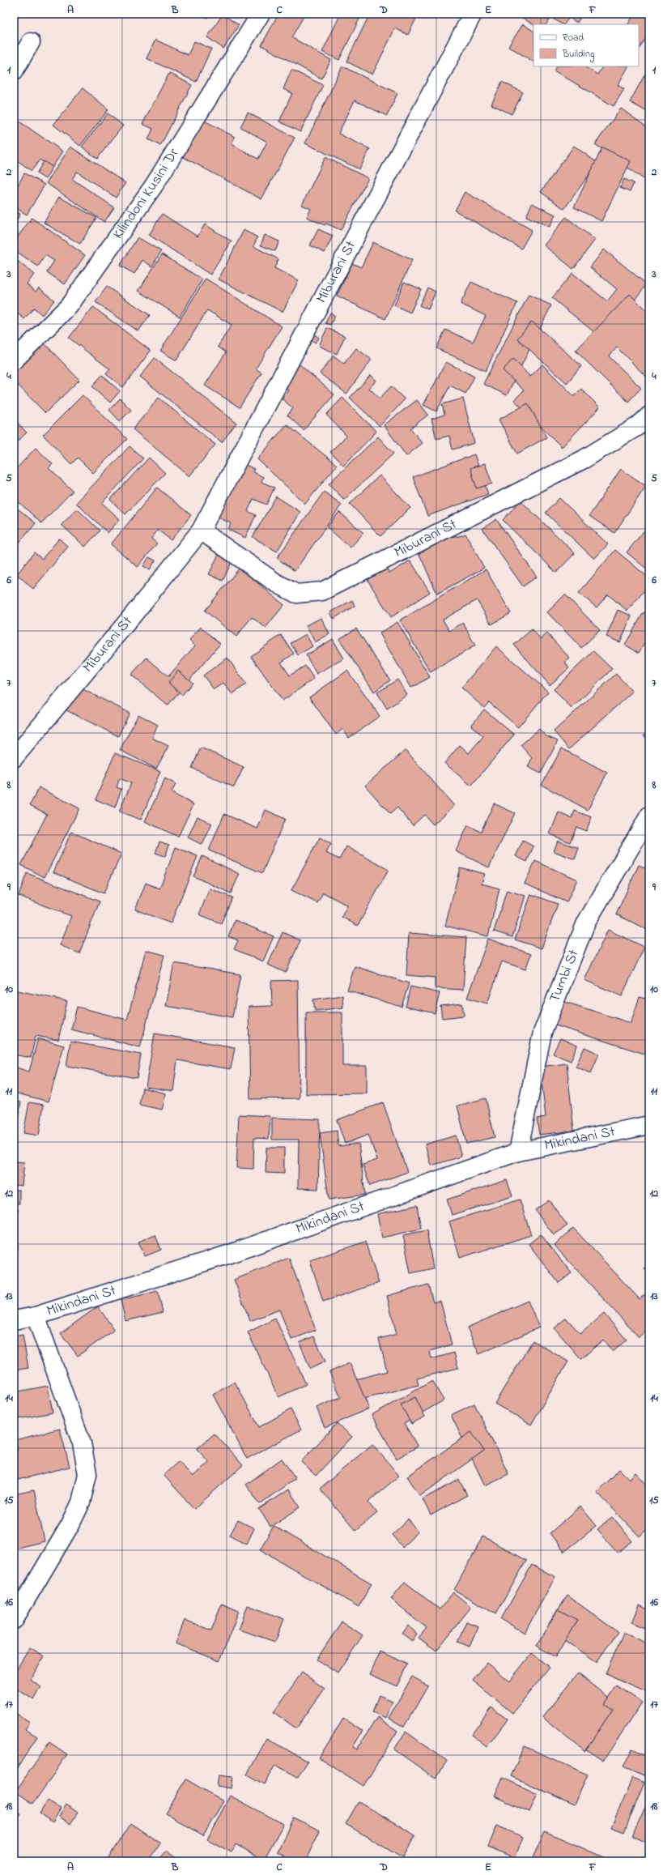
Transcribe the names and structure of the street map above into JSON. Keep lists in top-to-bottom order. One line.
{"streets":{"street":["Kilindoni Kusini Dr","Miburani St","Tumbi St","Mikindani St"]},"crossings":[["Tumbi St","Mikindani St"]],"legend":["Road","Building"],"grid":{"columns":["A","B","C","D","E","F"],"rows":["1","2","3","4","5","6","7","8","9","10","11","12","13","14","15","16","17","18"]}}
